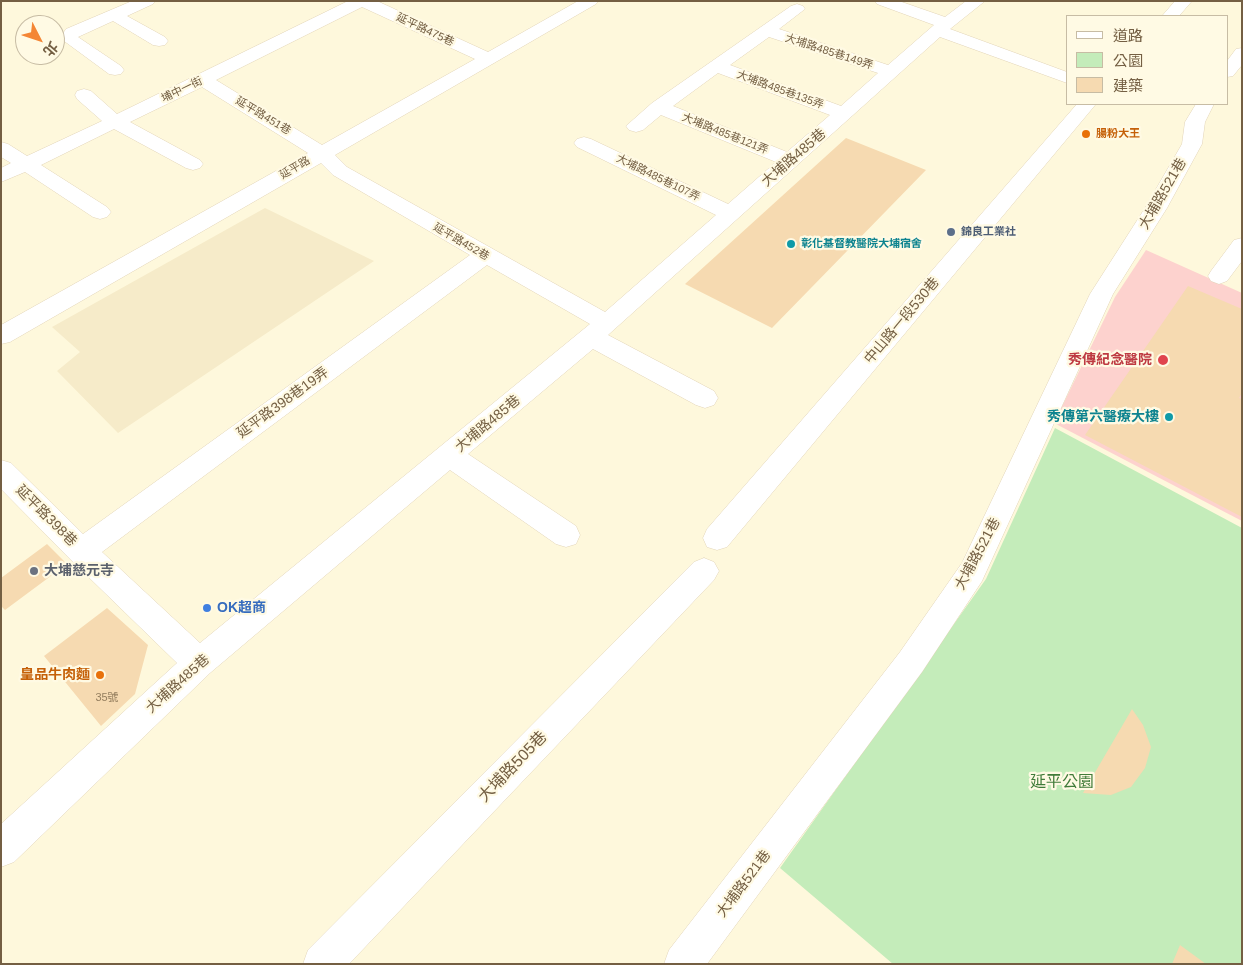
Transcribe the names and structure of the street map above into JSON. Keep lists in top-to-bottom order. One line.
{"streets":{"street":["延平路475巷","大埔路485巷149弄","埔中一街","大埔路485巷135弄","延平路451巷","大埔路485巷121弄","大埔路485巷","延平路","大埔路485巷107弄","大埔路521巷","延平路452巷","中山路一段530巷","延平路398巷19弄","延平路398巷","大埔路505巷"]},"crossings":[["延平路475巷","埔中一街"],["延平路475巷","延平路"],["大埔路485巷149弄","大埔路485巷"],["埔中一街","延平路451巷"],["大埔路485巷135弄","大埔路485巷"],["延平路451巷","延平路"],["延平路451巷","延平路452巷"],["大埔路485巷121弄","大埔路485巷"],["大埔路485巷","大埔路485巷107弄"],["大埔路485巷","延平路452巷"],["大埔路485巷","延平路398巷"],["延平路","延平路452巷"],["延平路452巷","延平路398巷19弄"],["延平路398巷19弄","延平路398巷"]],"parks":["延平公園"],"places":["腸粉大王","錦良工業社","彰化基督教醫院大埔宿舍","秀傳紀念醫院","秀傳第六醫療大樓","大埔慈元寺","OK超商","皇品牛肉麵"],"house_numbers":["35號"],"legend":["道路","公園","建築"],"north":"bottom right"}
